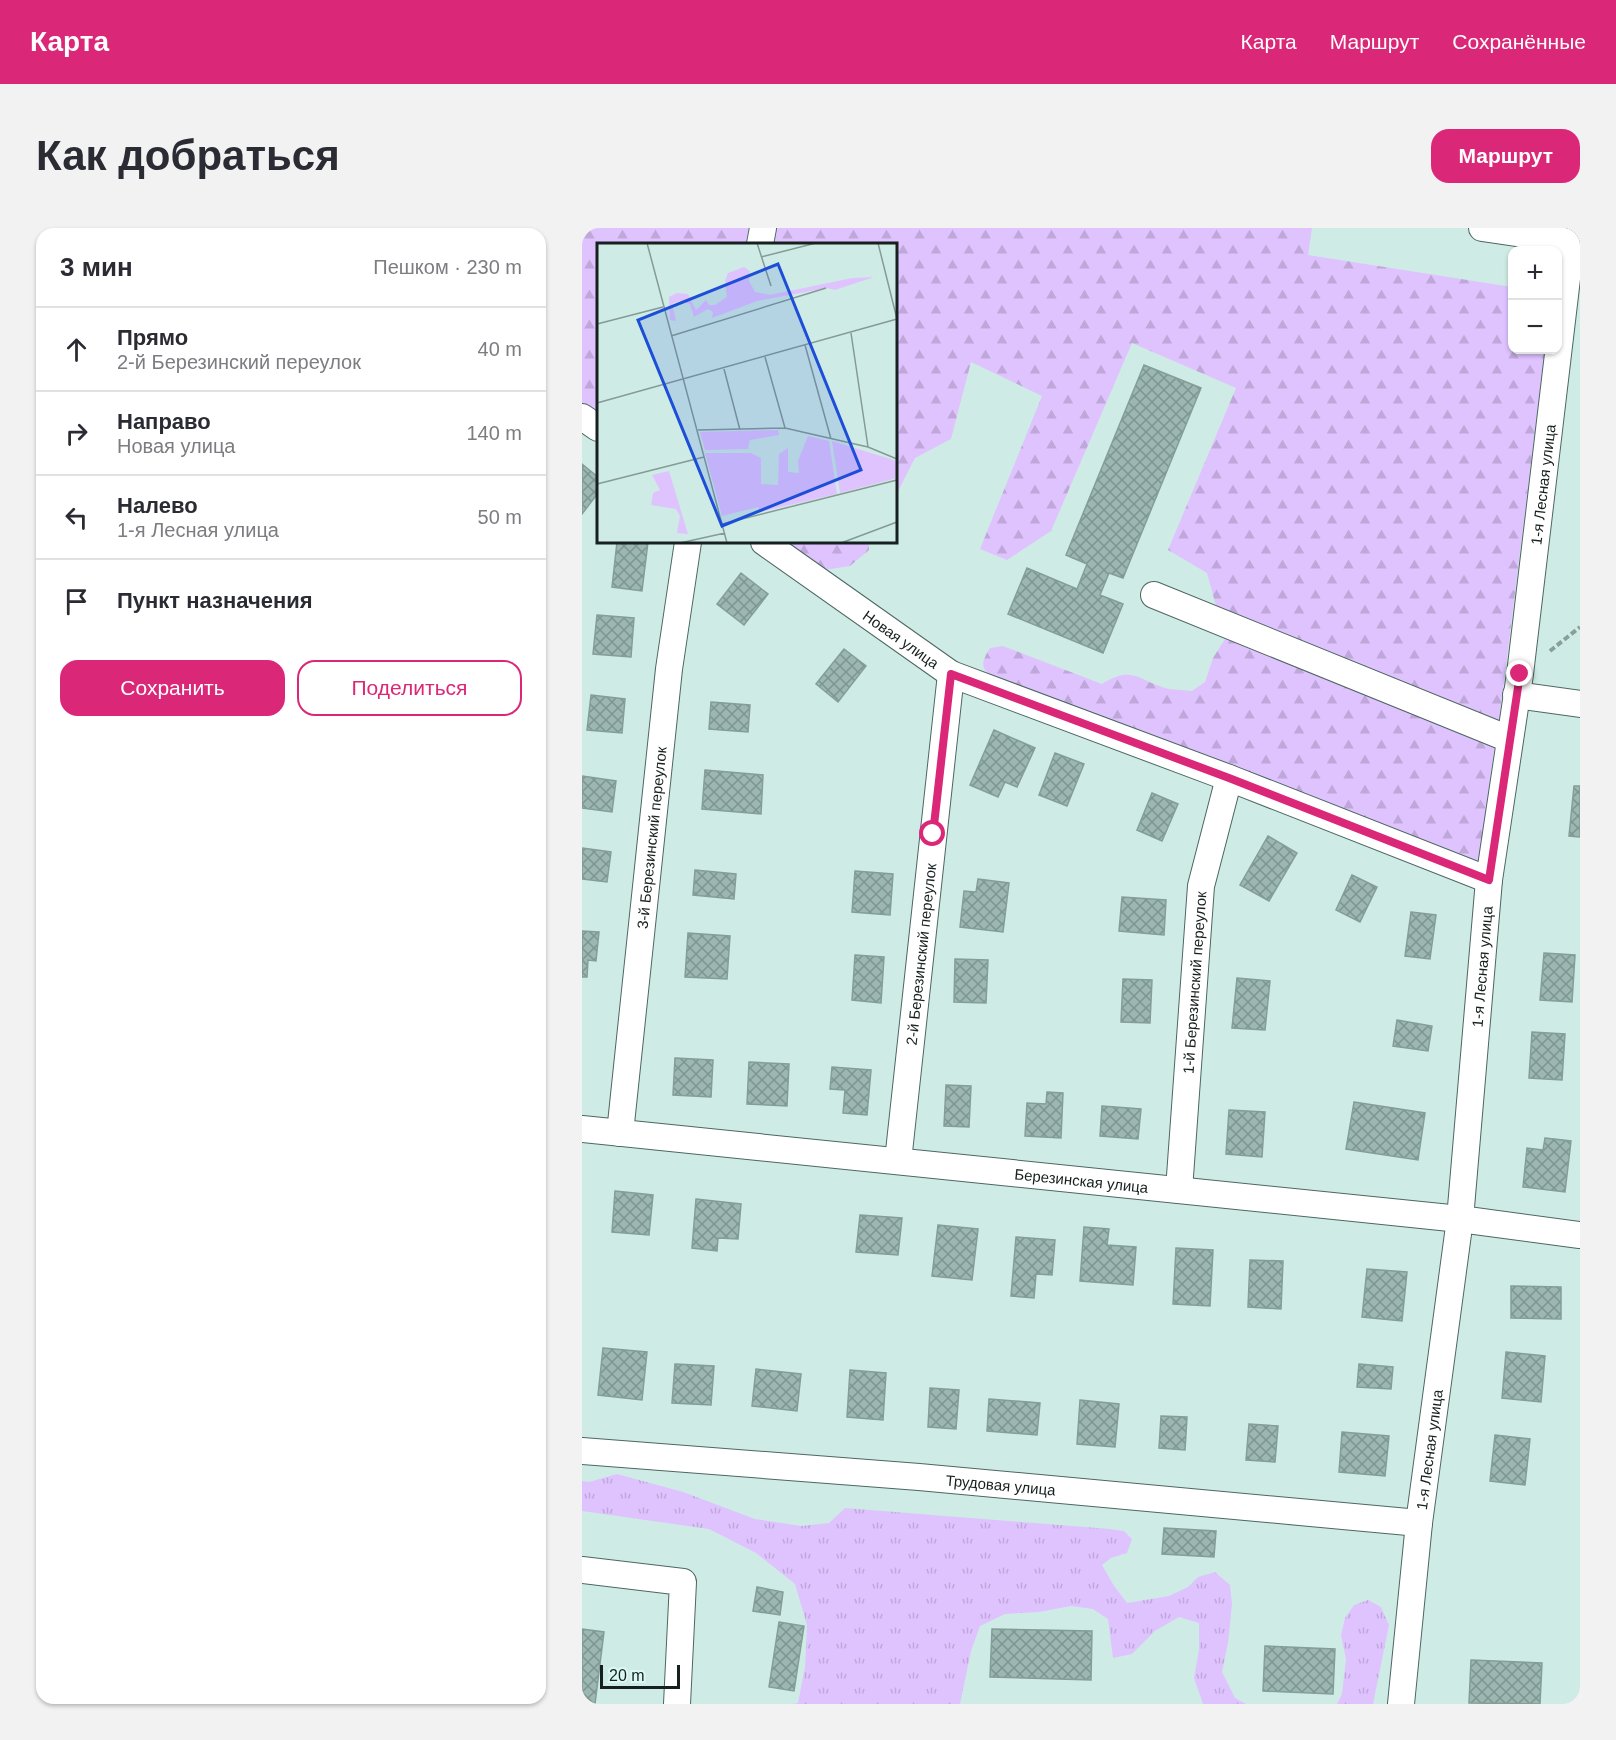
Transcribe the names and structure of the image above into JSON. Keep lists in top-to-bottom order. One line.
{"streets":{"street":["1-я Лесная улица","Новая улица","3-й Березинский переулок","2-й Березинский переулок","1-й Березинский переулок","Березинская улица","Трудовая улица"]},"crossings":[["1-я Лесная улица","Новая улица"],["1-я Лесная улица","Березинская улица"],["1-я Лесная улица","Трудовая улица"],["Новая улица","2-й Березинский переулок"],["Новая улица","1-й Березинский переулок"],["3-й Березинский переулок","Березинская улица"],["2-й Березинский переулок","Березинская улица"],["1-й Березинский переулок","Березинская улица"]],"scale_bar":"20 m","page":{"header":"Карта","nav":["Карта","Маршрут","Сохранённые"],"buttons":["Маршрут",["Сохранить","Поделиться"]],"title":"Как добраться","heading":["3 мин","Пешком · 230 m"],"map_buttons":["+","−"],"list":[["Прямо","2-й Березинский переулок","40 m"],["Направо","Новая улица","140 m"],["Налево","1-я Лесная улица","50 m"],"Пункт назначения"],"scale":"20 m"}}
